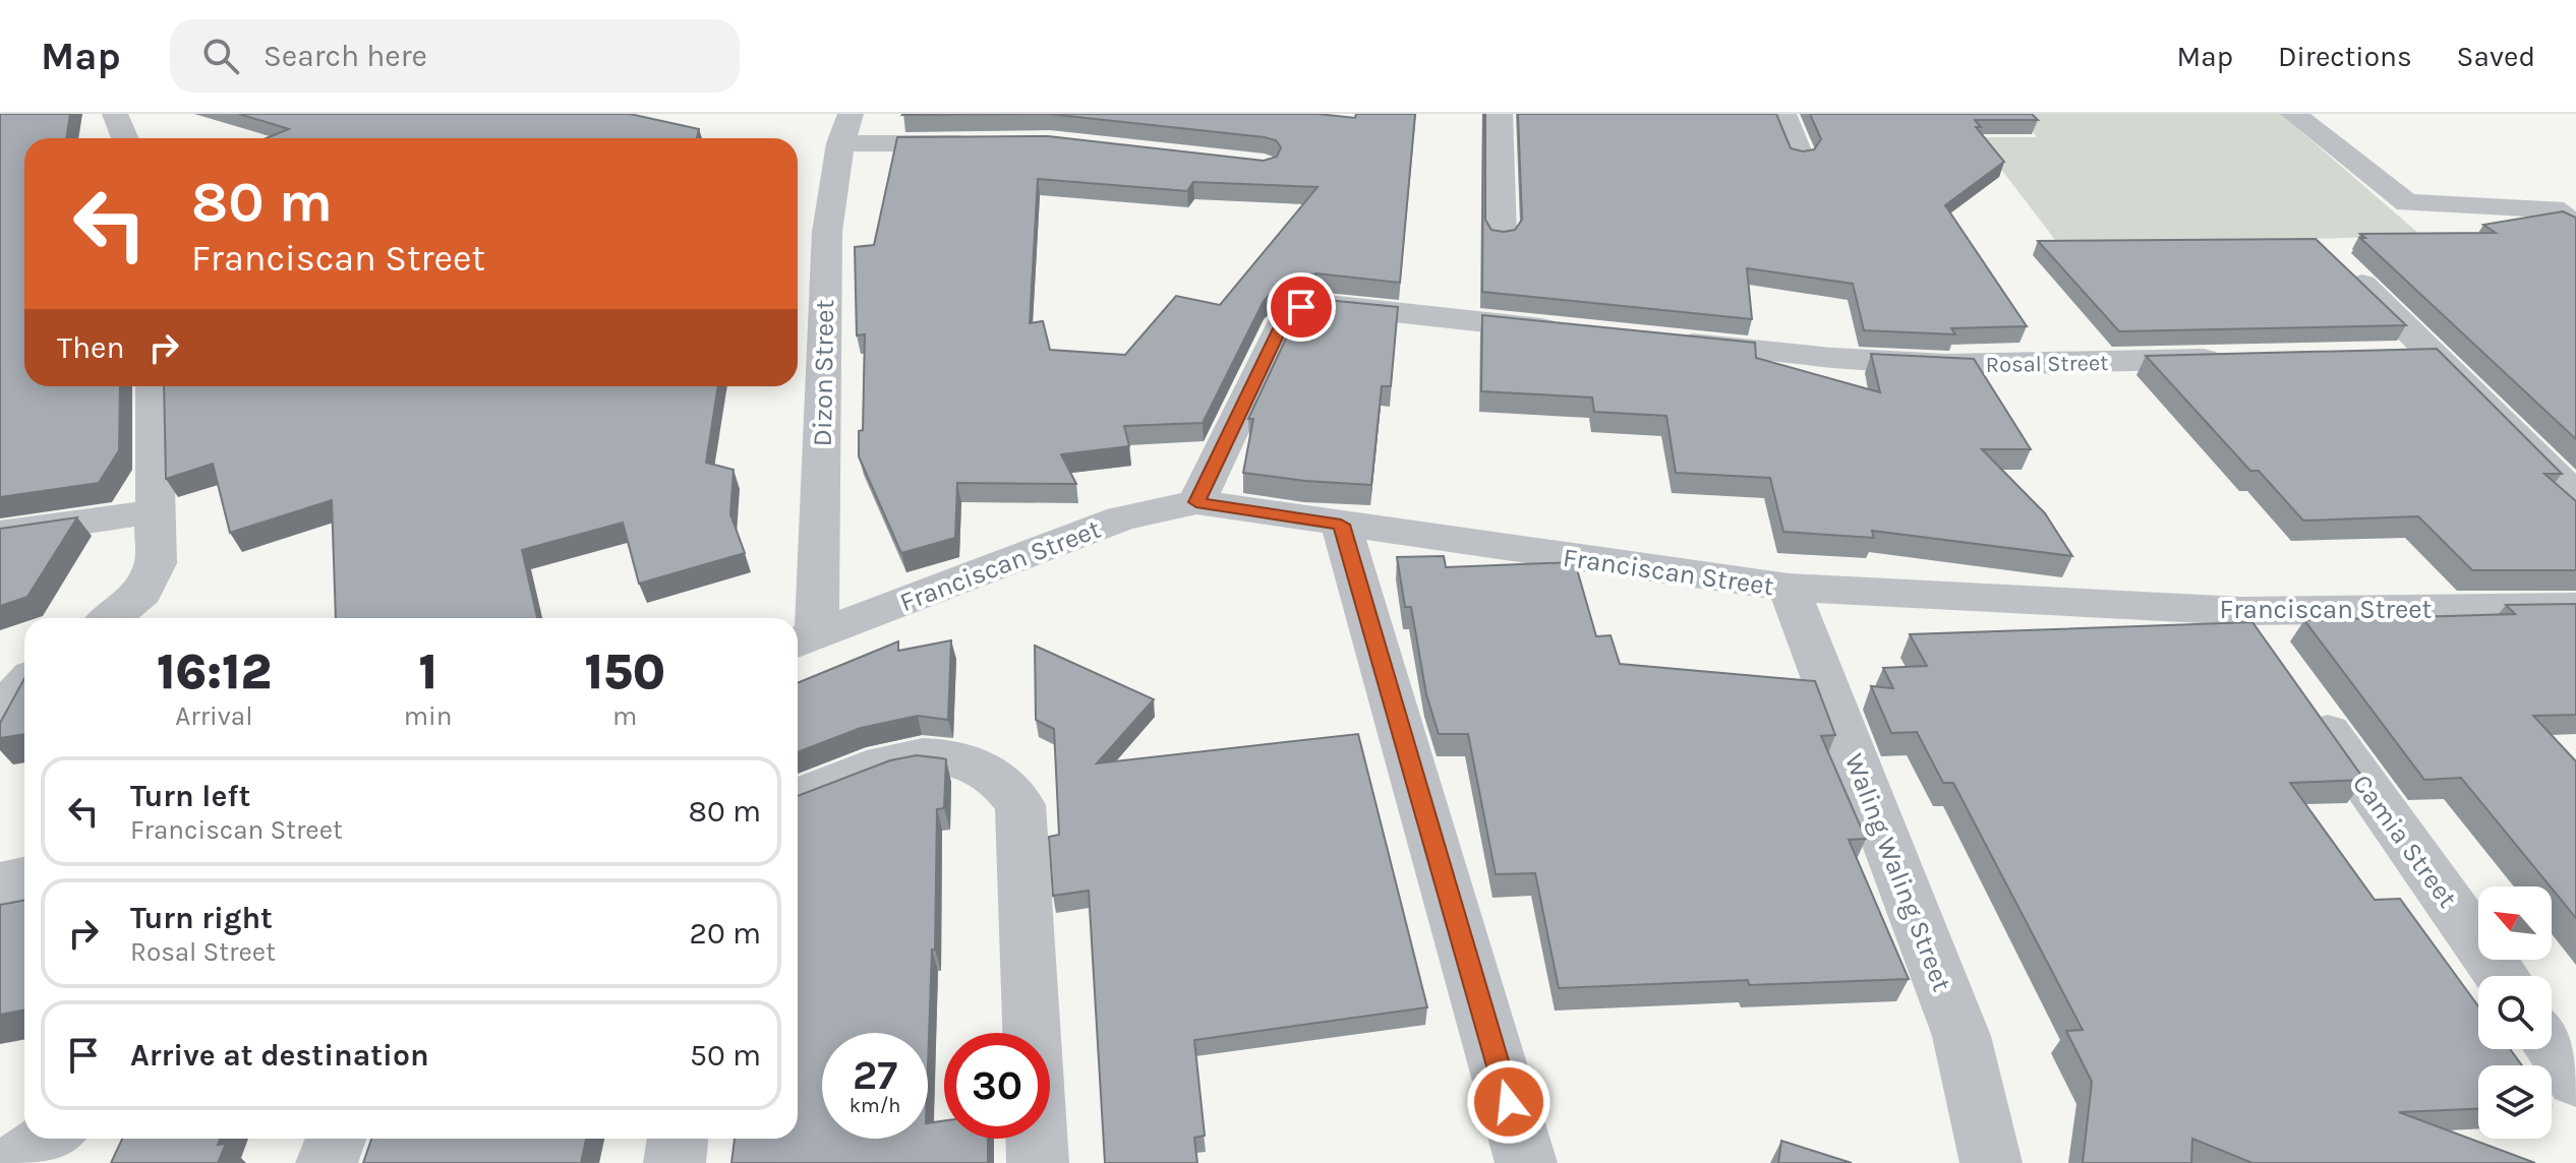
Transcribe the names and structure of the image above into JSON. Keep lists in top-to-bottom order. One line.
{"streets":{"street":["Rosal Street","Dizon Street","Franciscan Street","Camia Street","Waling Waling Street"]},"crossings":[["Dizon Street","Franciscan Street"],["Franciscan Street","Camia Street"],["Franciscan Street","Waling Waling Street"]],"north":"top left","page":{"header":"Map","search":"Search here","nav":["Map","Directions","Saved"],"turn":["80 m","Franciscan Street"],"then":"Then","eta":["16:12","Arrival","1","min","150","m"],"list":[{"name":"Turn left","note":"Franciscan Street","value":"80 m"},{"name":"Turn right","note":"Rosal Street","value":"20 m"},{"name":"Arrive at destination","value":"50 m"}],"speed":"27 km/h","limit":"30"}}
